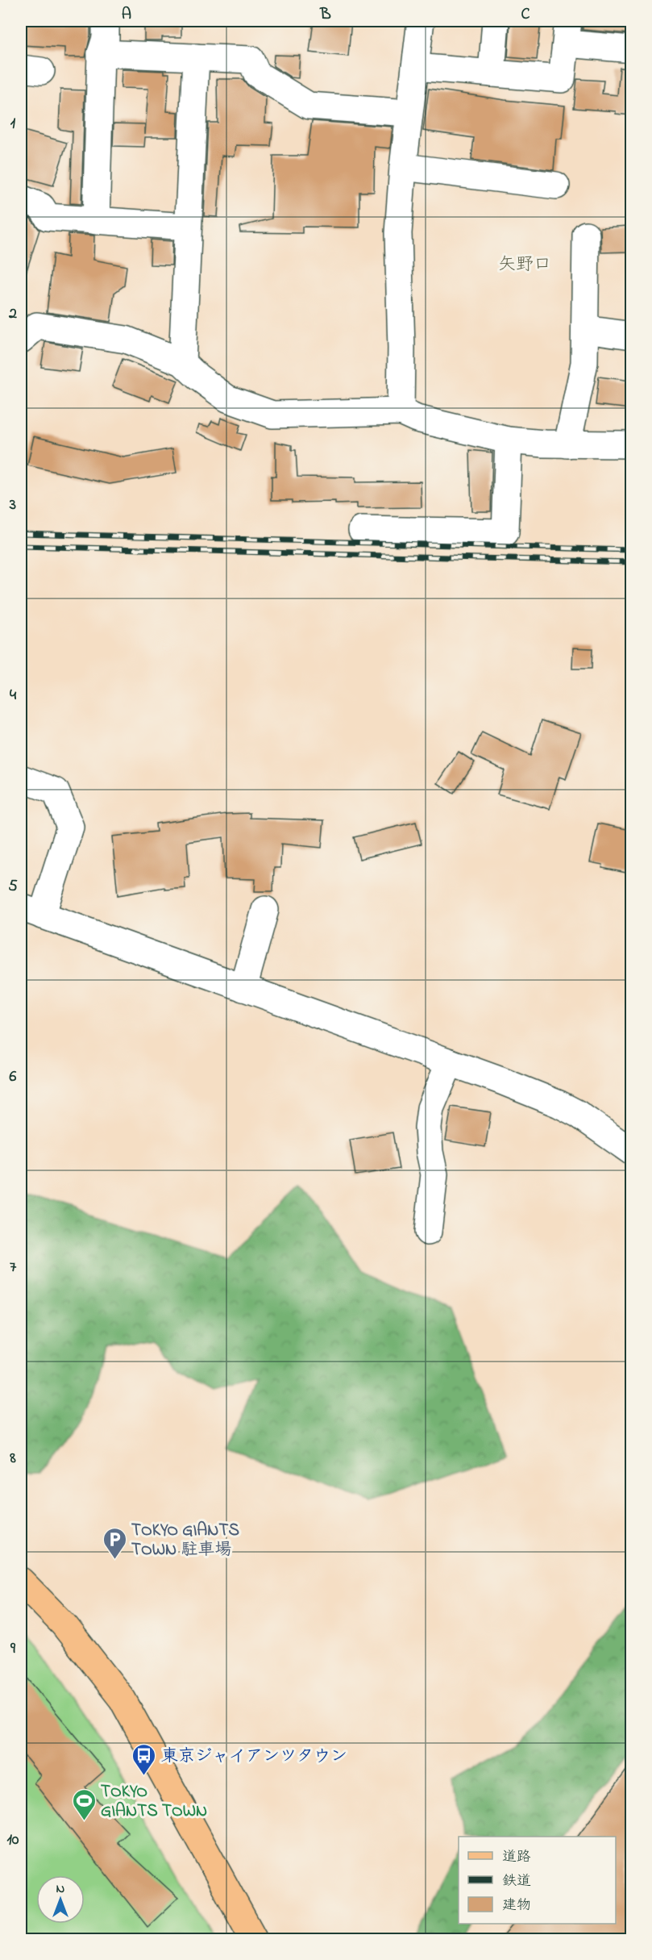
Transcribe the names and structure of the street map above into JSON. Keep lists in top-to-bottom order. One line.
{"districts":["矢野口"],"places":{"parking":["TOKYO GIANTS TOWN 駐車場"],"bus stop":["東京ジャイアンツタウン"],"sports":["TOKYO GIANTS TOWN"]},"legend":["道路","鉄道","建物"],"north":"top","grid":{"columns":["A","B","C"],"rows":["1","2","3","4","5","6","7","8","9","10"]}}
